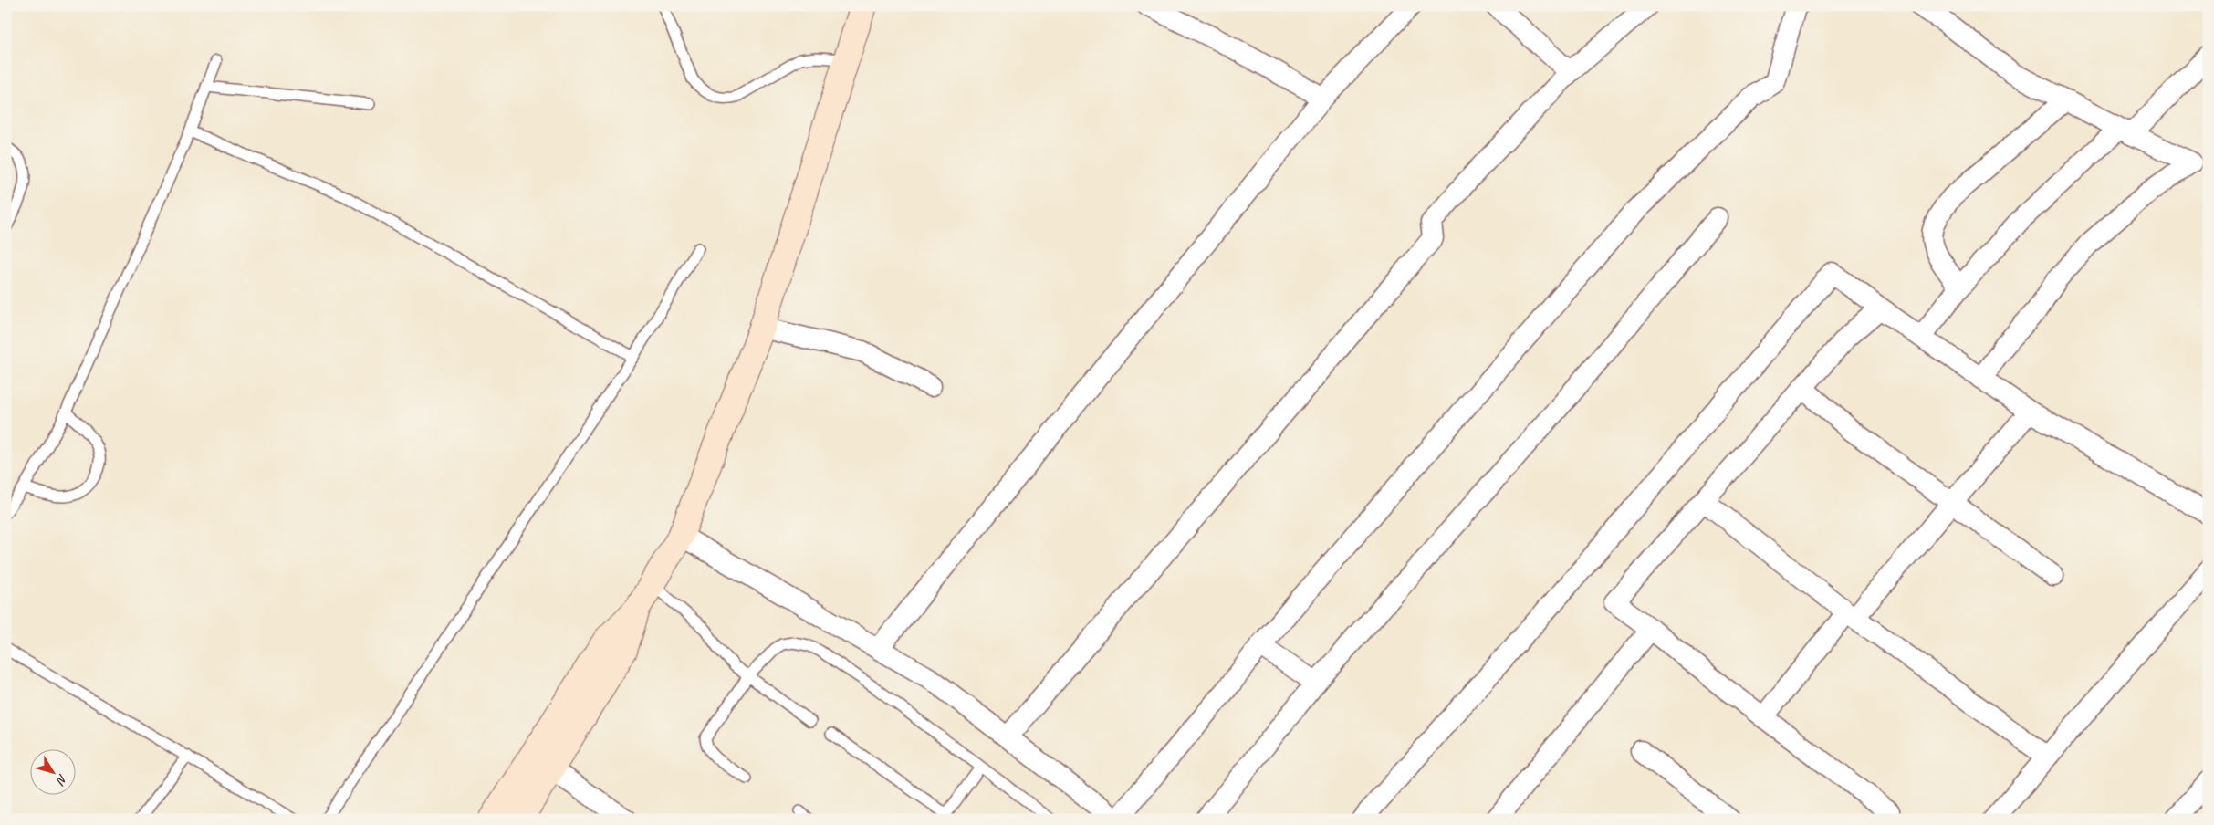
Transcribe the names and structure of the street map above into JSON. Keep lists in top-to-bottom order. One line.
{"north":"bottom right"}
